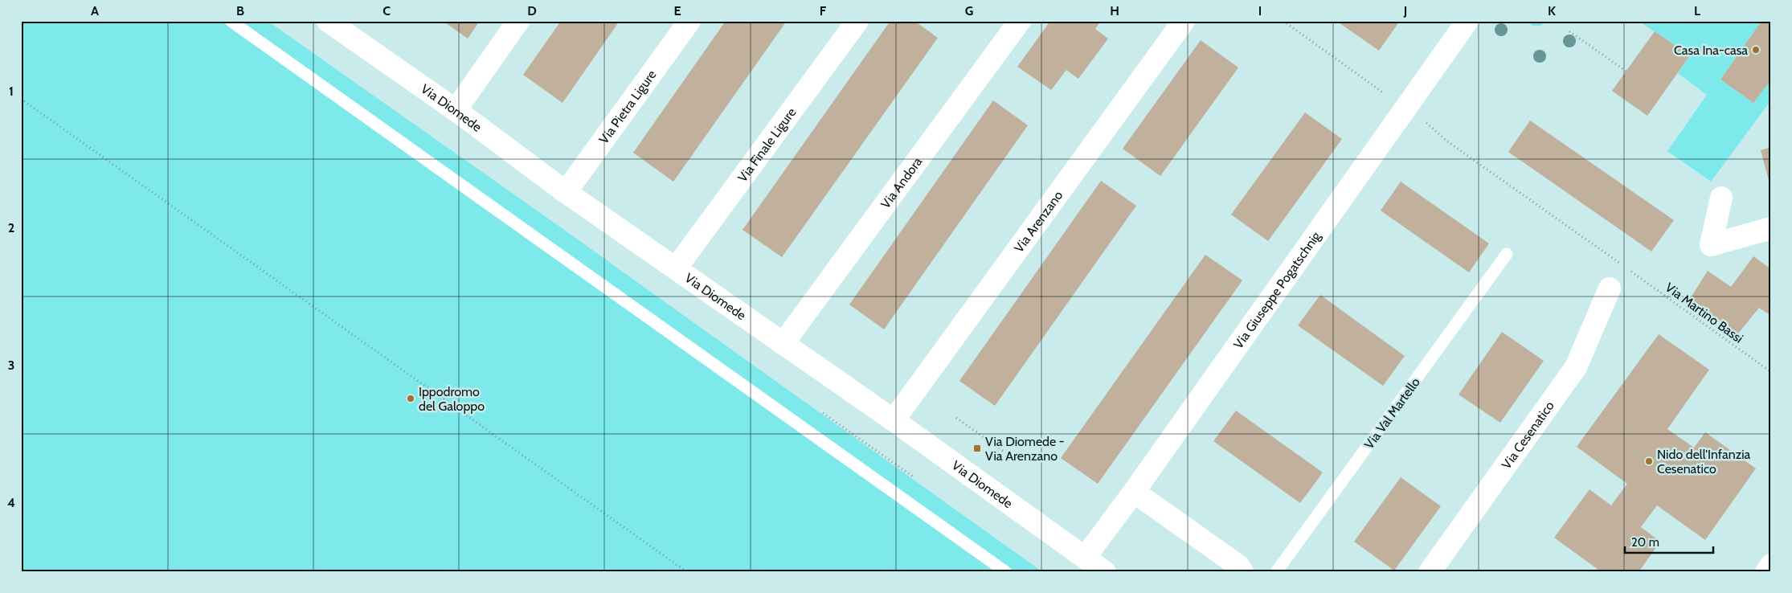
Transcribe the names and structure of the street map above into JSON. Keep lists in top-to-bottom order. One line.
{"streets":{"street":["Via Pietra Ligure","Via Diomede","Via Finale Ligure","Via Andora","Via Arenzano","Via Giuseppe Pogatschnig","Via Cesenatico"],"lane":["Via Val Martello"],"path":["Via Martino Bassi"]},"crossings":[["Via Pietra Ligure","Via Diomede"],["Via Diomede","Via Finale Ligure"],["Via Diomede","Via Andora"],["Via Diomede","Via Arenzano"],["Via Diomede","Via Giuseppe Pogatschnig"]],"places":{"other":["Casa Ina-casa","Ippodromo del Galoppo","Nido dell'Infanzia Cesenatico"],"transit":["Via Diomede - Via Arenzano"]},"scale_bar":"20 m","grid":{"columns":["A","B","C","D","E","F","G","H","I","J","K","L"],"rows":["1","2","3","4"]}}
